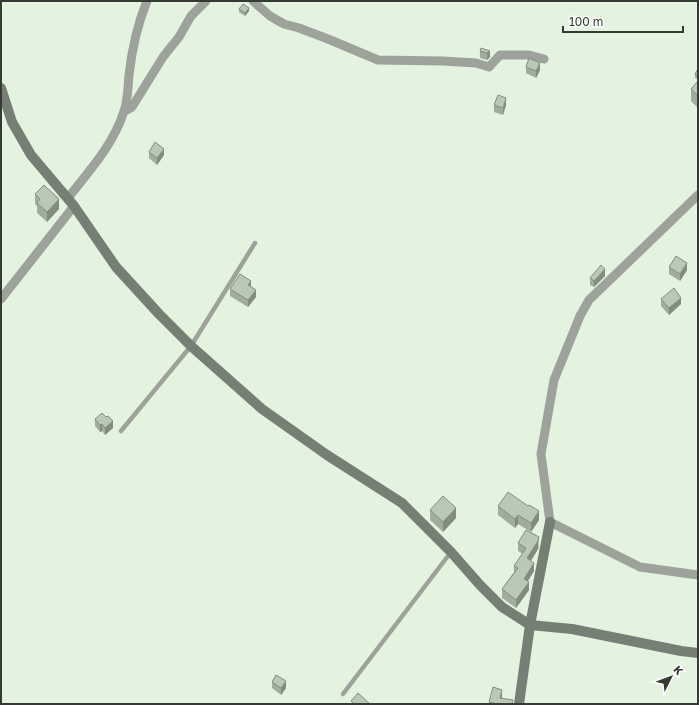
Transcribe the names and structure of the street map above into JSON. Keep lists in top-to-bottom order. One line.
{"scale_bar":"100 m","north":"top right"}
